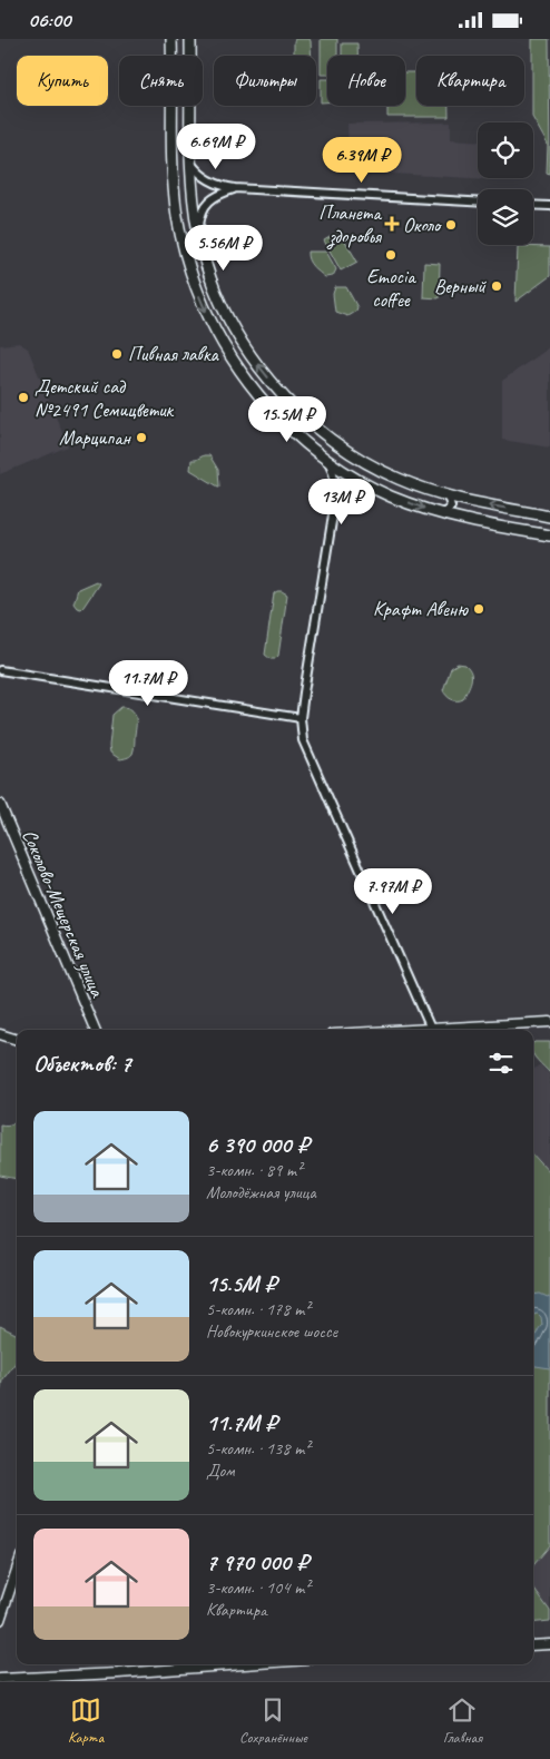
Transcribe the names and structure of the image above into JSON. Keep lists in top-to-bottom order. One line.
{"streets":{"street":["Соколово-Мещерская улица"]},"places":{"health":["Планета здоровья"],"other":["Около","Emocia coffee","Верный","Пивная лавка","Детский сад №2491 Семицветик","Марципан","Крафт Авеню"]},"page":{"status":"06:00","chip":["Купить","Снять","Фильтры","Новое","Квартира"],"price":["6.69M ₽","6.39M ₽","5.56M ₽","15.5M ₽","13M ₽","11.7M ₽","7.97M ₽"],"heading":"Объектов: 7","list":[{"name":"6 390 000 ₽","note":"3-комн. · 89 m² · Молодёжная улица"},{"name":"15.5M ₽","note":"5-комн. · 178 m² · Новокуркинское шоссе"},{"name":"11.7M ₽","note":"5-комн. · 138 m² · Дом"},{"name":"7 970 000 ₽","note":"3-комн. · 104 m² · Квартира"}],"tabs":["Карта","Сохранённые","Главная"]}}
